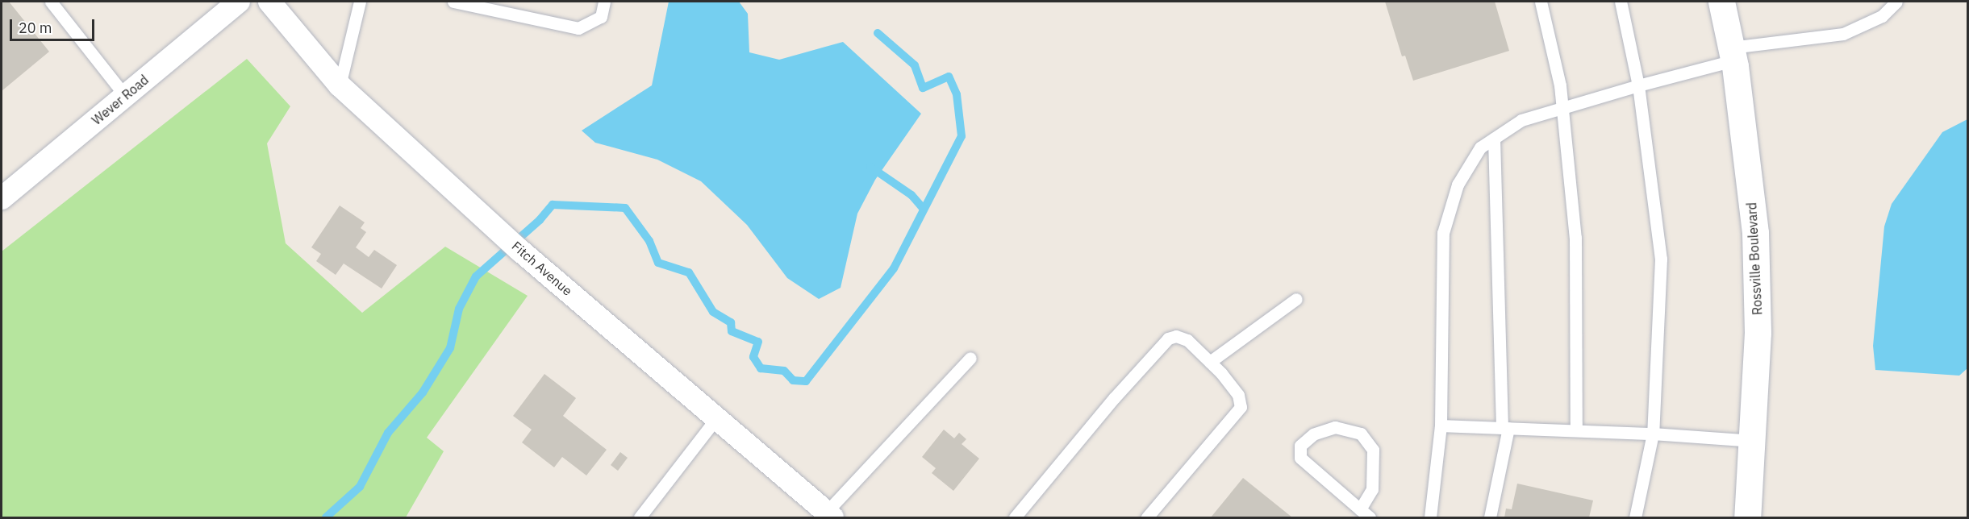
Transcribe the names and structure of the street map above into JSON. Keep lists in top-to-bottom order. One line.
{"streets":{"main road":["Rossville Boulevard"],"street":["Wever Road","Fitch Avenue"]},"scale_bar":"20 m"}
